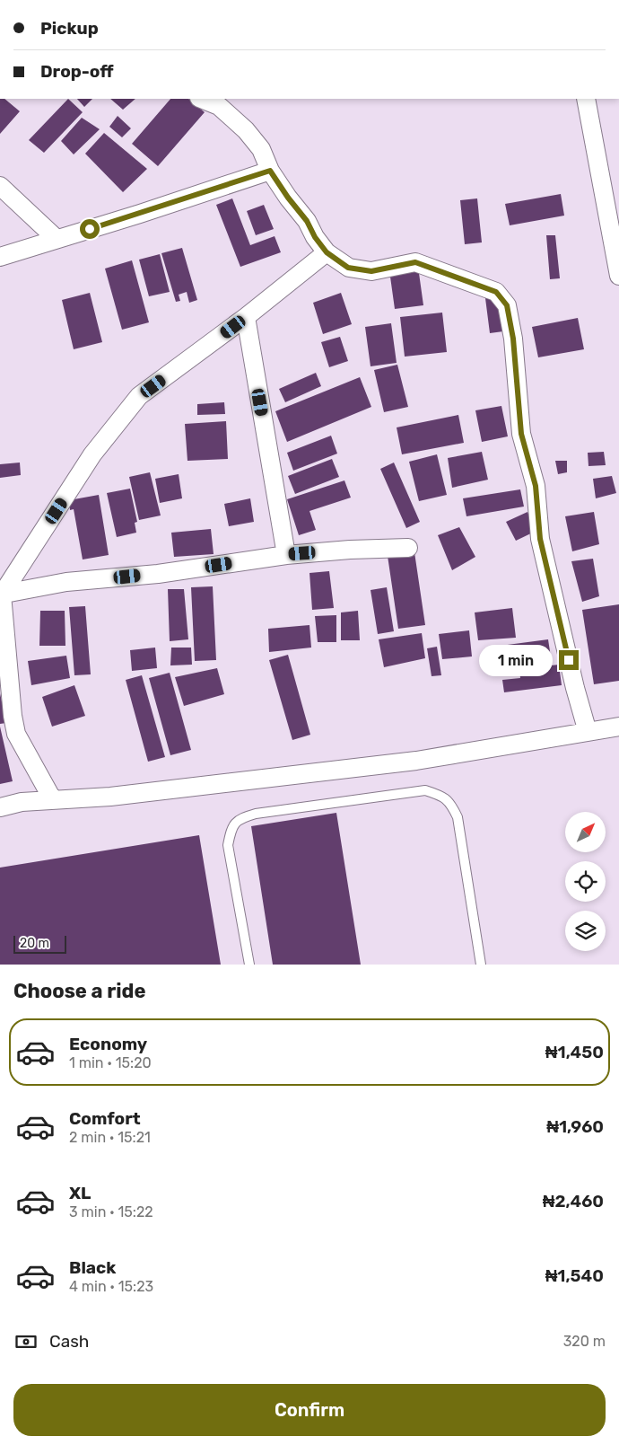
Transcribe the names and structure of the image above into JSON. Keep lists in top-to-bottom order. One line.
{"scale_bar":"20 m","north":"top right","page":{"banner":["Pickup","Drop-off"],"bubble":"1 min","scale":"20 m","heading":"Choose a ride","list":[{"name":"Economy","note":"1 min · 15:20","value":"₦1,450"},{"name":"Comfort","note":"2 min · 15:21","value":"₦1,960"},{"name":"XL","note":"3 min · 15:22","value":"₦2,460"},{"name":"Black","note":"4 min · 15:23","value":"₦1,540"}],"pay":["Cash","320 m"],"buttons":"Confirm"}}
